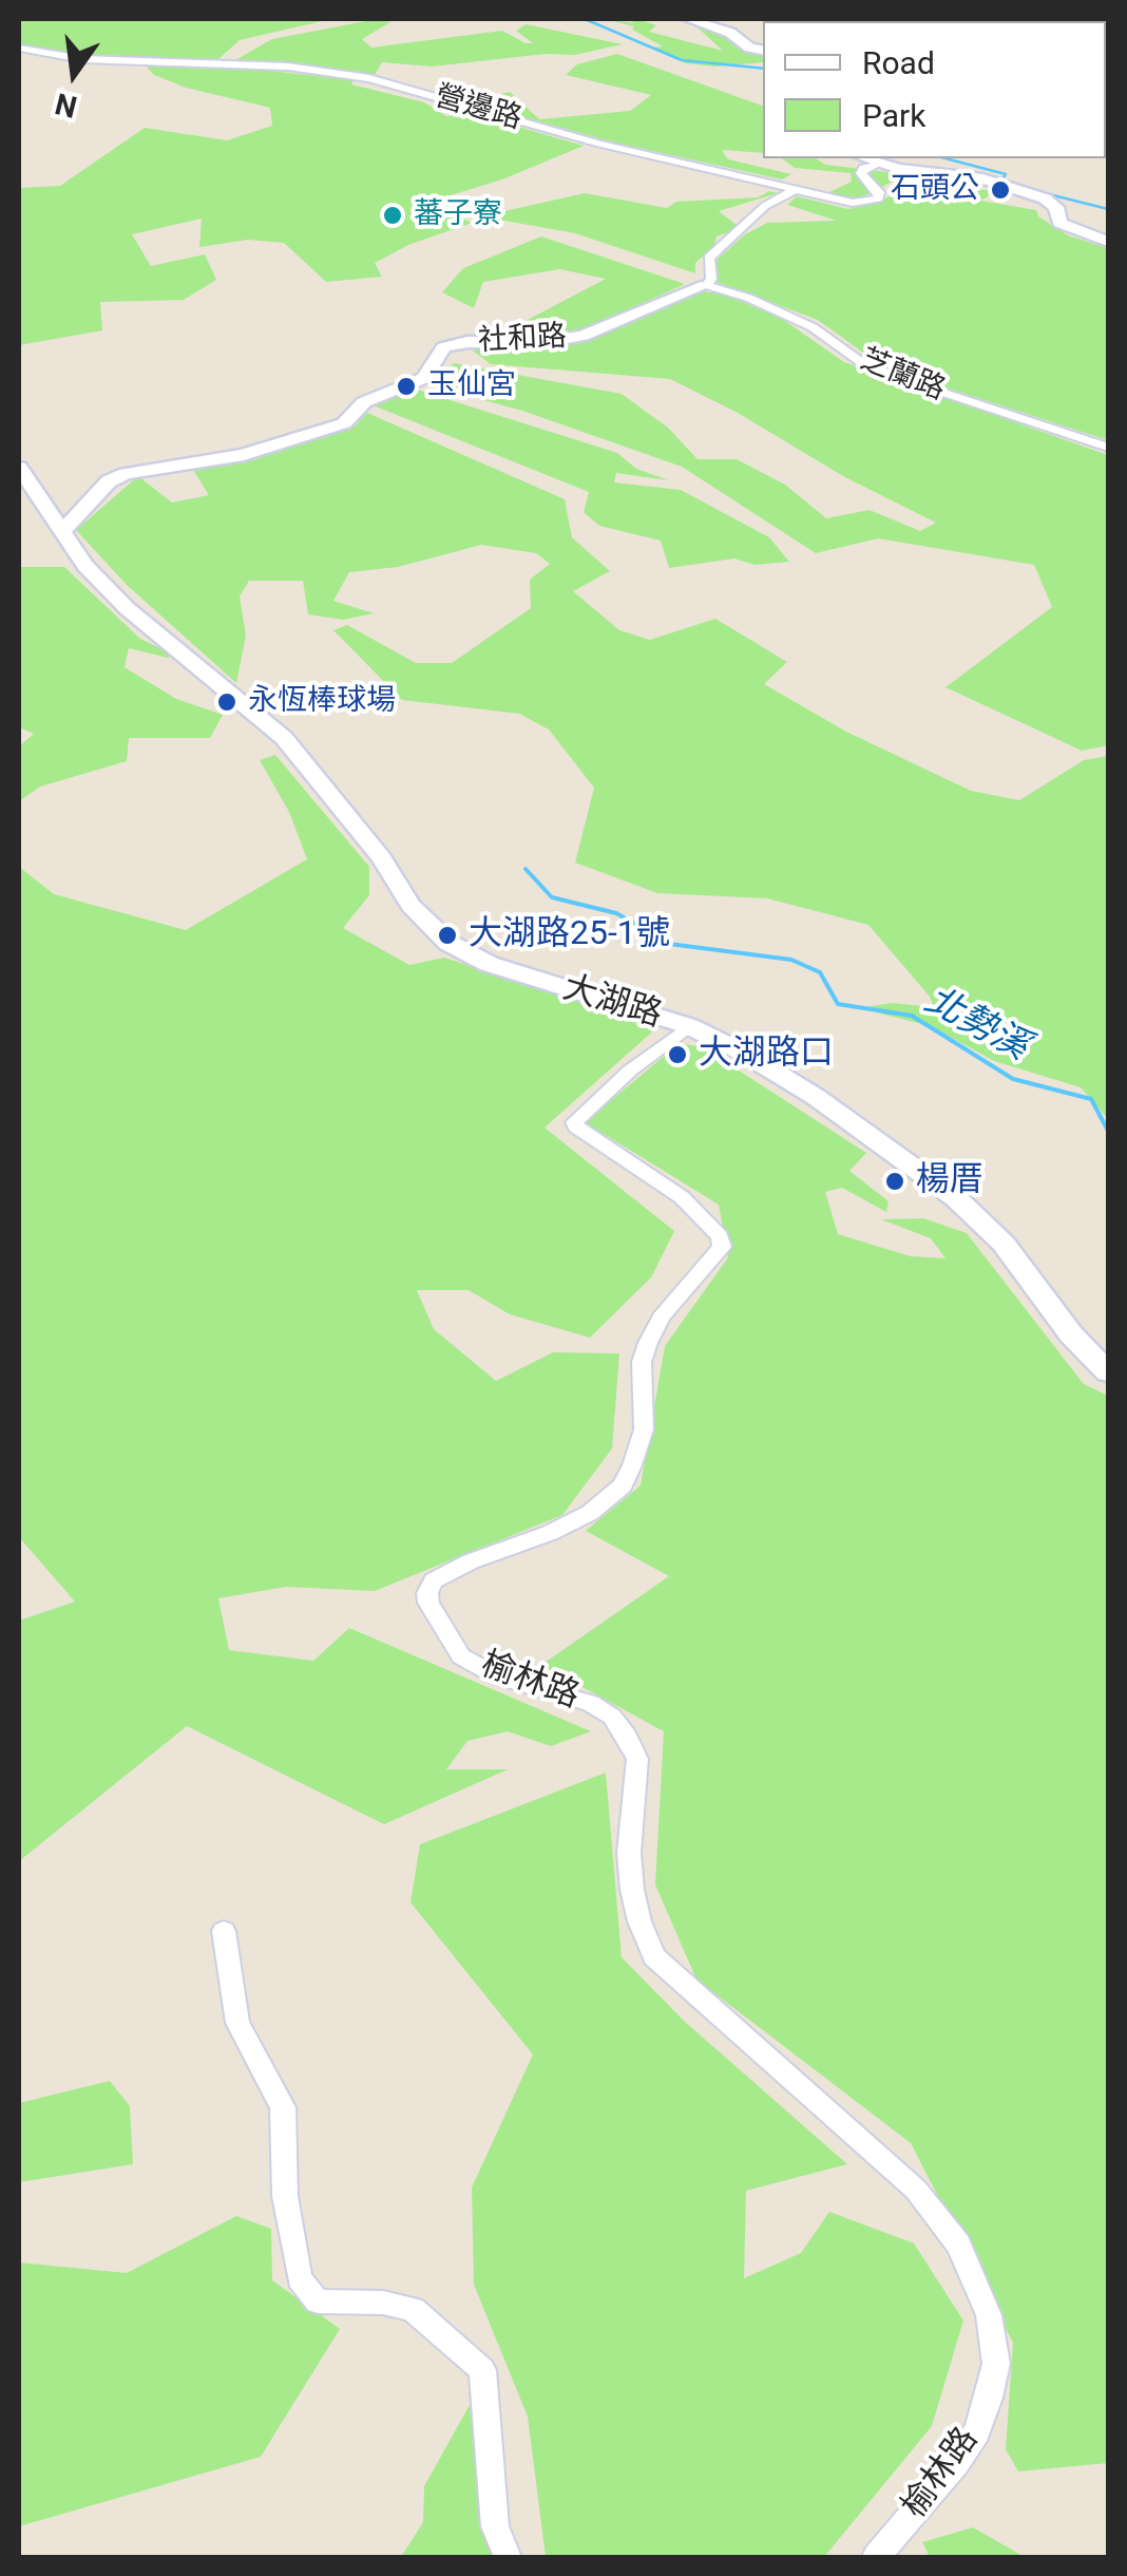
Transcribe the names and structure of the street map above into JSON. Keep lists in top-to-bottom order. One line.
{"streets":{"street":["營邊路","社和路","芝蘭路","大湖路","榆林路"]},"crossings":[["社和路","芝蘭路"],["社和路","大湖路"],["大湖路","榆林路"]],"water":["北勢溪"],"places":["石頭公","蕃子寮","玉仙宮","永恆棒球場","大湖路25-1號","大湖路口","楊厝"],"legend":["Road","Park"],"north":"bottom"}
